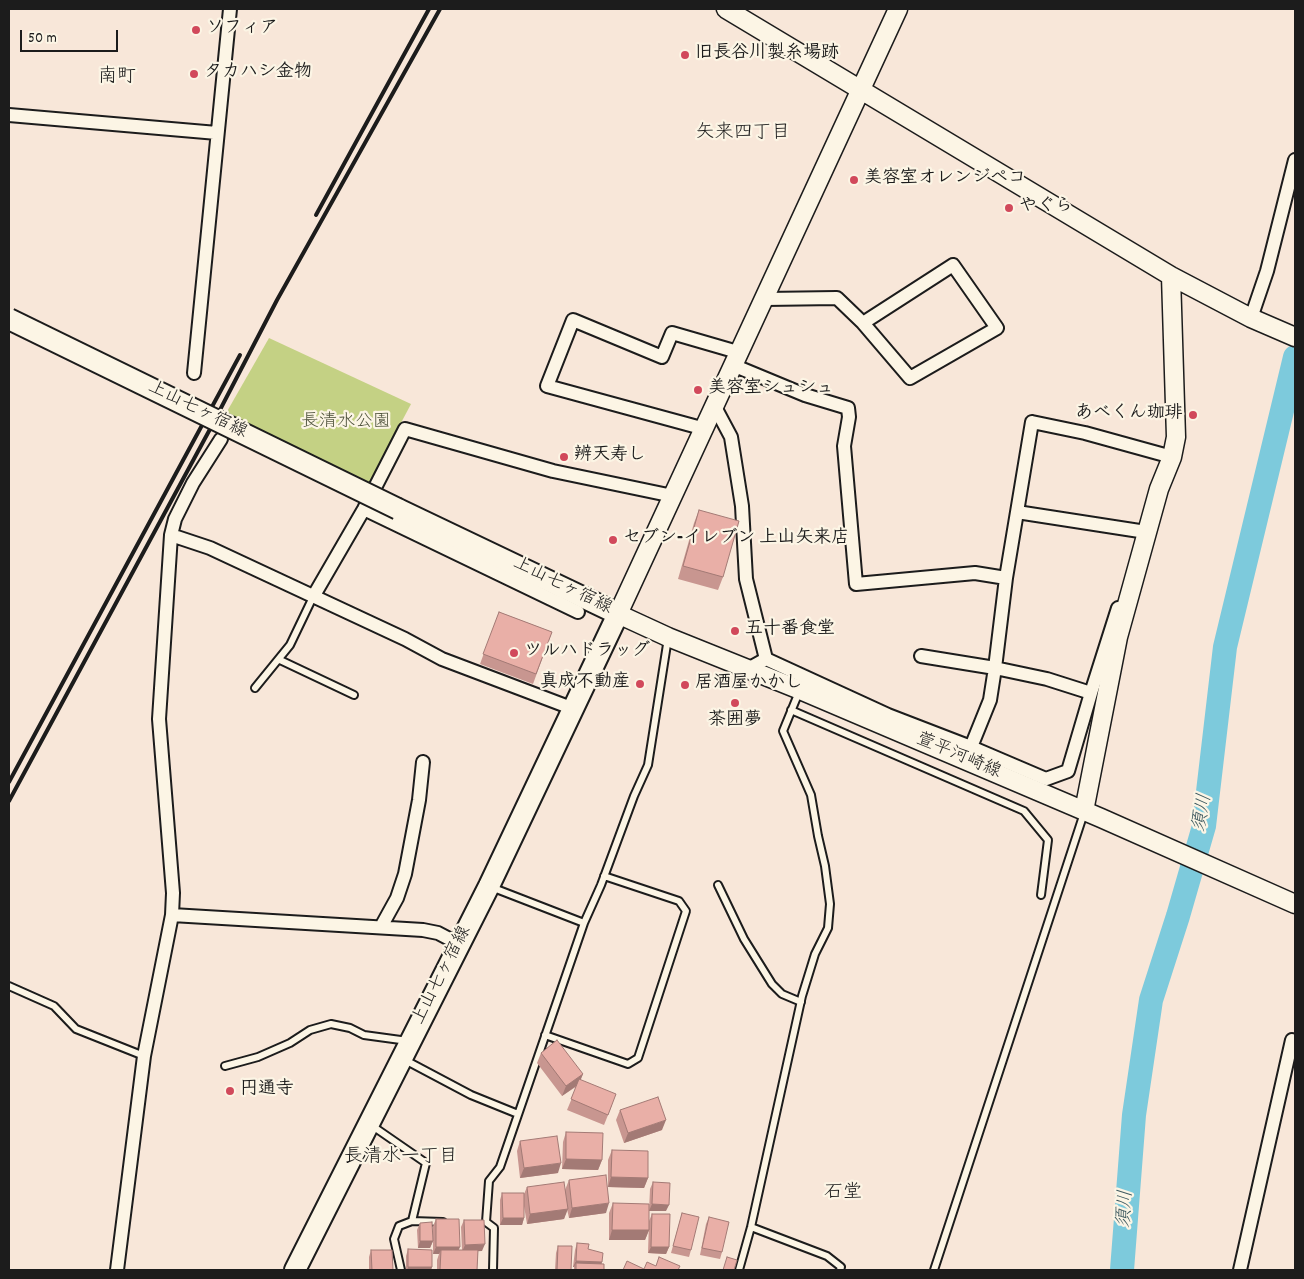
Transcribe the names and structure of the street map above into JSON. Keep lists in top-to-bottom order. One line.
{"streets":{"main road":["上山七ヶ宿線"],"street":["萱平河崎線"]},"crossings":[["上山七ヶ宿線","萱平河崎線"]],"districts":["南町","矢来四丁目","長清水一丁目","石堂"],"water":["須川"],"parks":["長清水公園"],"places":["ソフィア","旧長谷川製糸場跡","タカハシ金物","美容室オレンジペコ","やぐら","美容室シュシュ","あべくん珈琲","辨天寿し","セブン-イレブン 上山矢来店","五十番食堂","ツルハドラッグ","真成不動産","居酒屋かかし","茶囲夢","円通寺"],"scale_bar":"50 m"}
